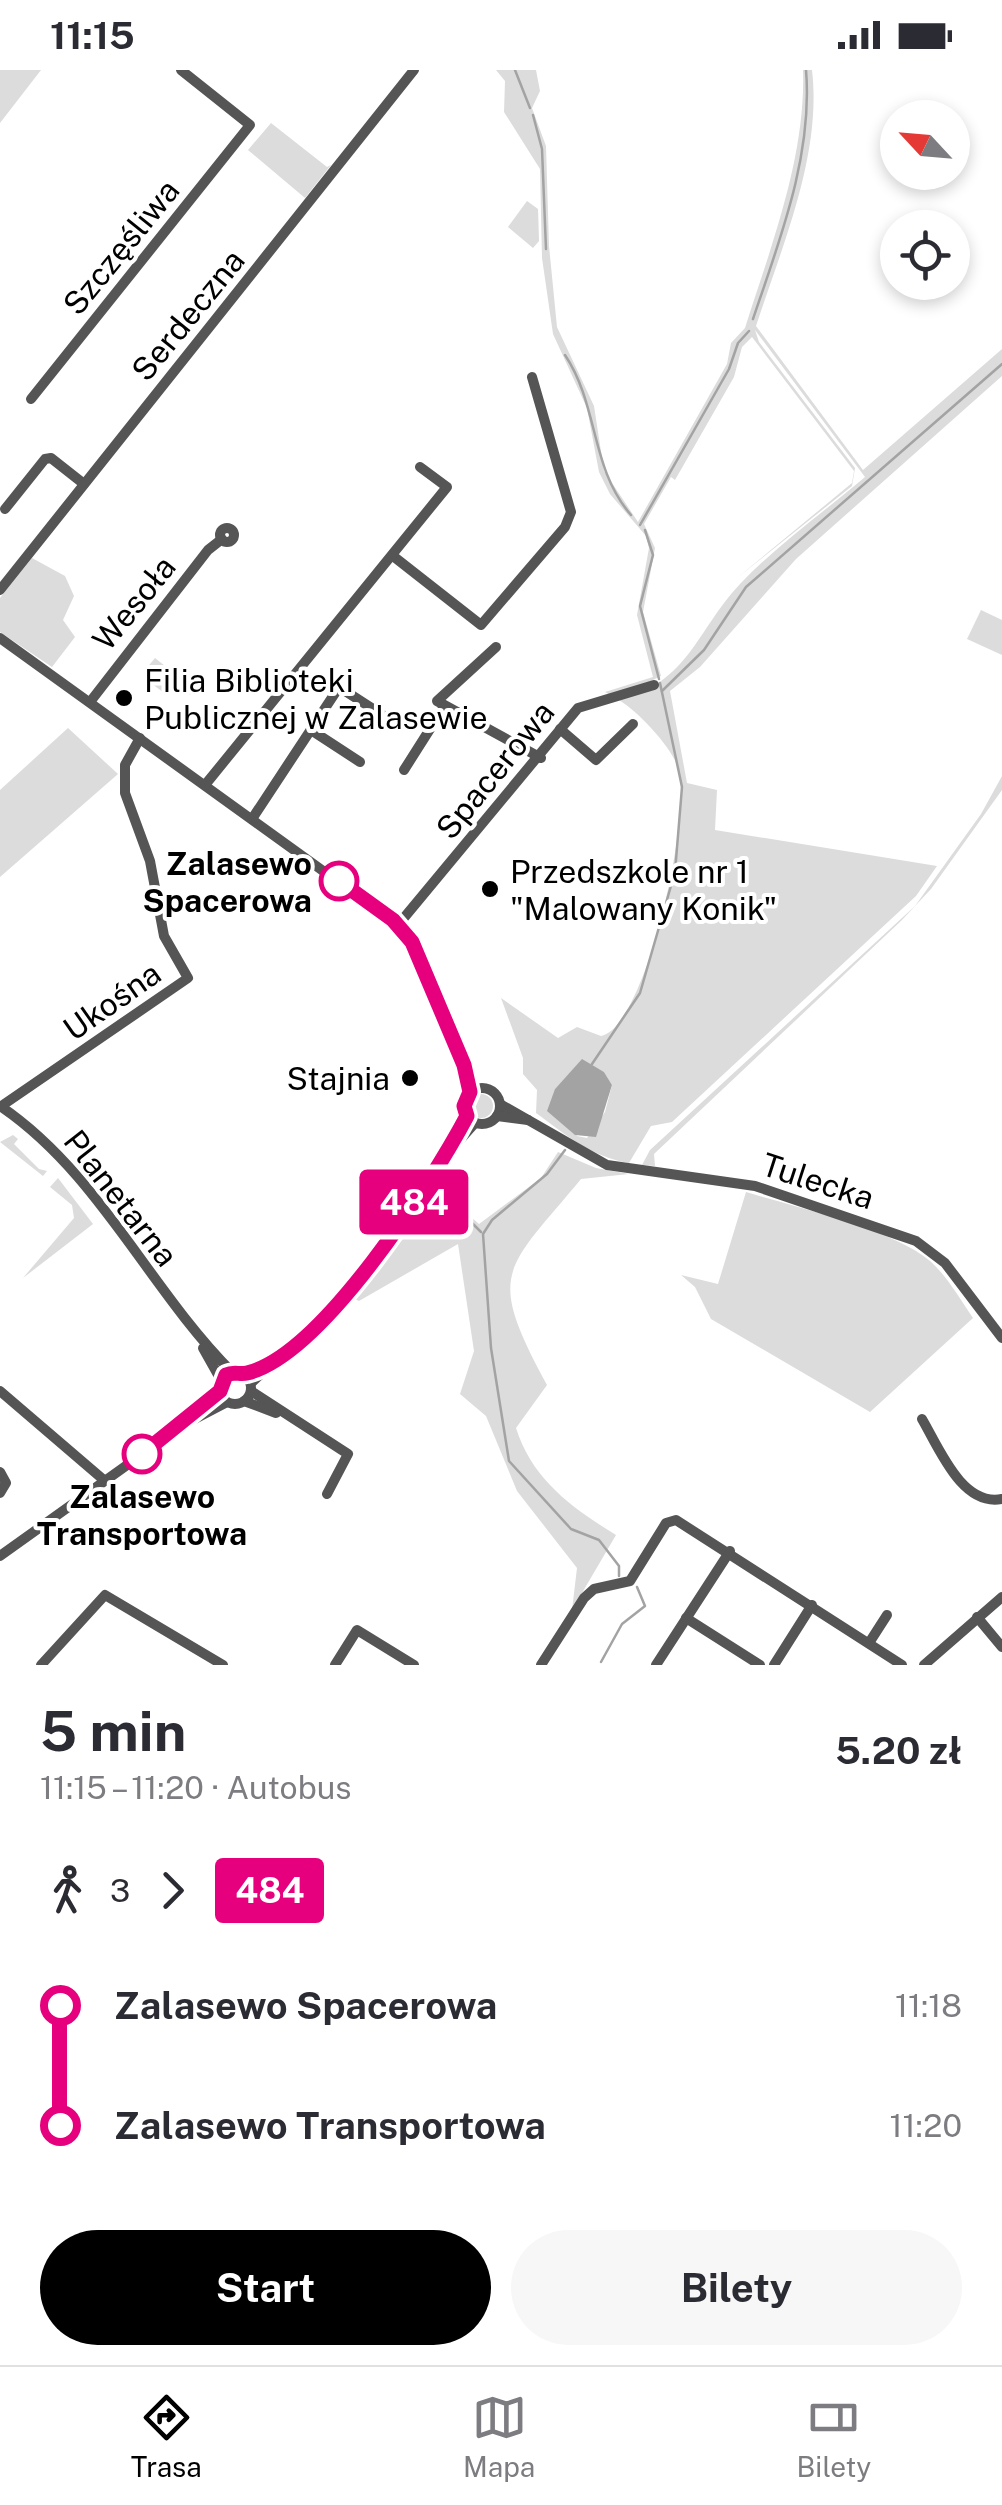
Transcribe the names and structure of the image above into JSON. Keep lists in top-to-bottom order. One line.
{"streets":{"street":["Szczęśliwa","Serdeczna","Wesoła","Spacerowa","Ukośna","Tulecka","Planetarna"]},"crossings":[["Ukośna","Planetarna"]],"places":["Filia Biblioteki Publicznej w Zalasewie","Zalasewo Spacerowa","Przedszkole nr 1 \"Malowany Konik\"","Stajnia","Zalasewo Transportowa"],"lines":["bus line 484"],"north":"top left","page":{"status":"11:15","on_map":"484","heading":["5 min","11:15 – 11:20 · Autobus","5.20 zł"],"legs":["3","484"],"list":[{"name":"Zalasewo Spacerowa","value":"11:18"},{"name":"Zalasewo Transportowa","value":"11:20"}],"buttons":["Start","Bilety"],"tabs":["Trasa","Mapa","Bilety"]}}
